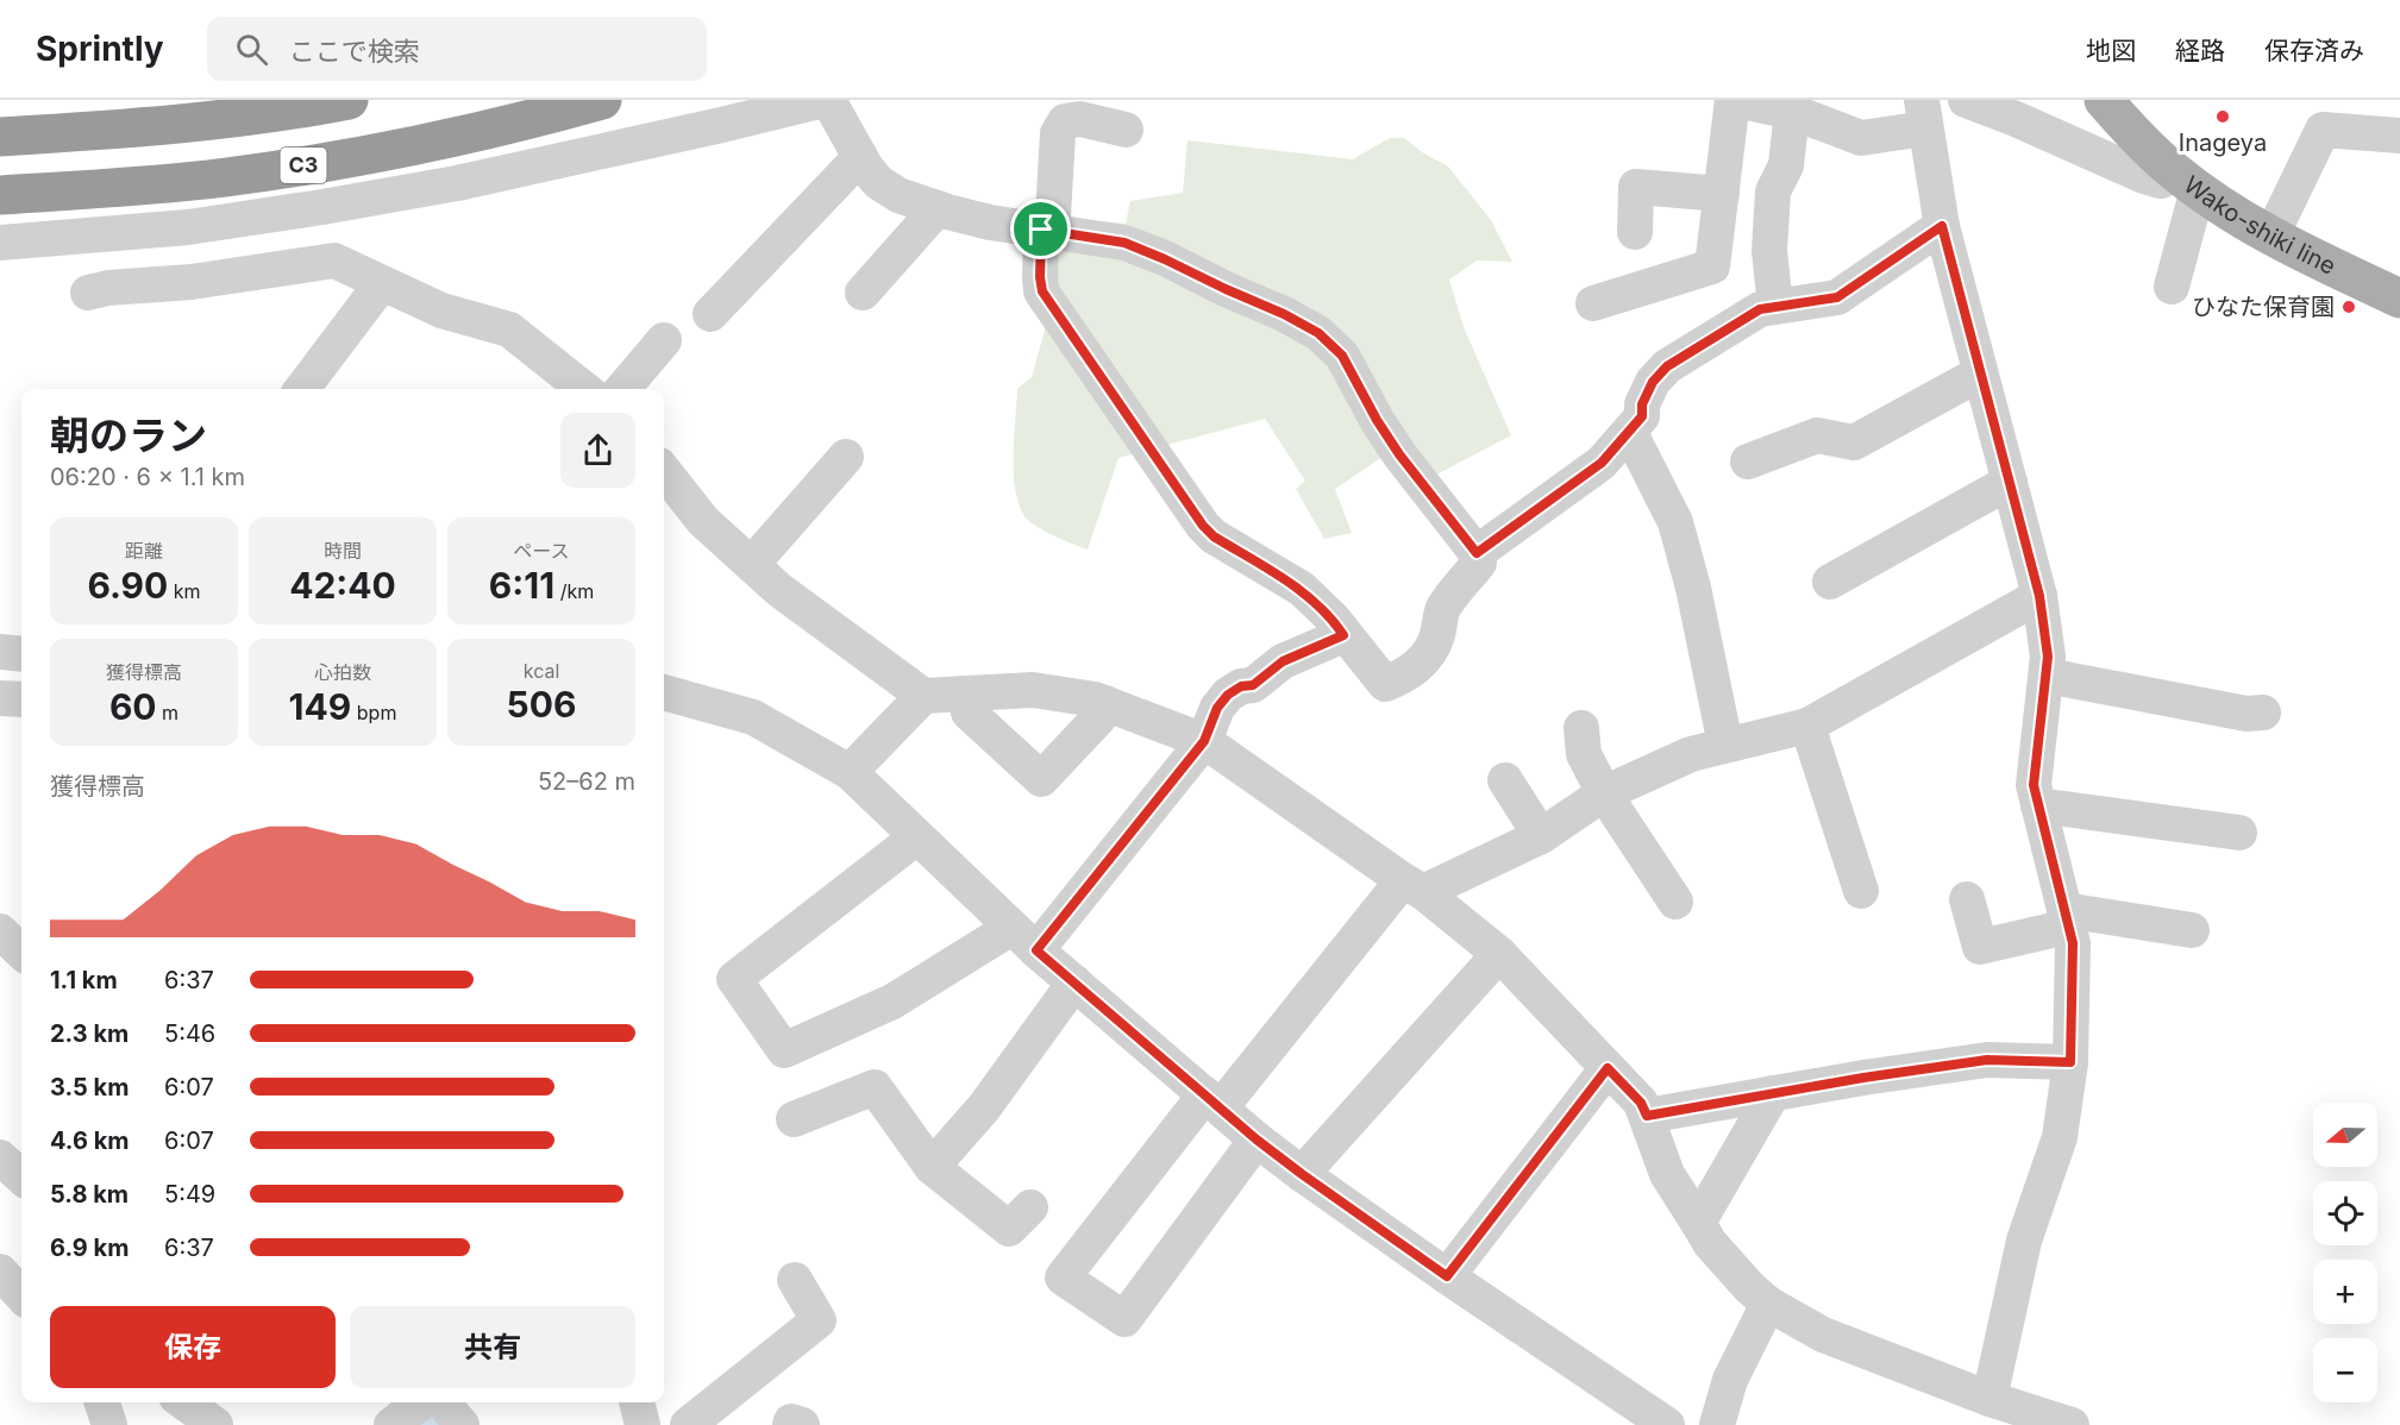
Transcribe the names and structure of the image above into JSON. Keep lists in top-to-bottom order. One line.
{"streets":{"highway":["C3"],"main road":["Wako-shiki line"]},"places":["Inageya","ひなた保育園"],"north":"left","page":{"header":"Sprintly","search":"ここで検索","nav":["地図","経路","保存済み"],"heading":["朝のラン","06:20 · 6 × 1.1 km"],"stats":[["距離","6.90 km"],["時間","42:40"],["ペース","6:11 /km"],["獲得標高","60 m"],["心拍数","149 bpm"],["kcal","506"]],"chart":["獲得標高","52–62 m"],"list":[{"name":"1.1 km","note":"6:37"},{"name":"2.3 km","note":"5:46"},{"name":"3.5 km","note":"6:07"},{"name":"4.6 km","note":"6:07"},{"name":"5.8 km","note":"5:49"},{"name":"6.9 km","note":"6:37"}],"map_buttons":["+","−"],"buttons":["保存","共有"]}}
